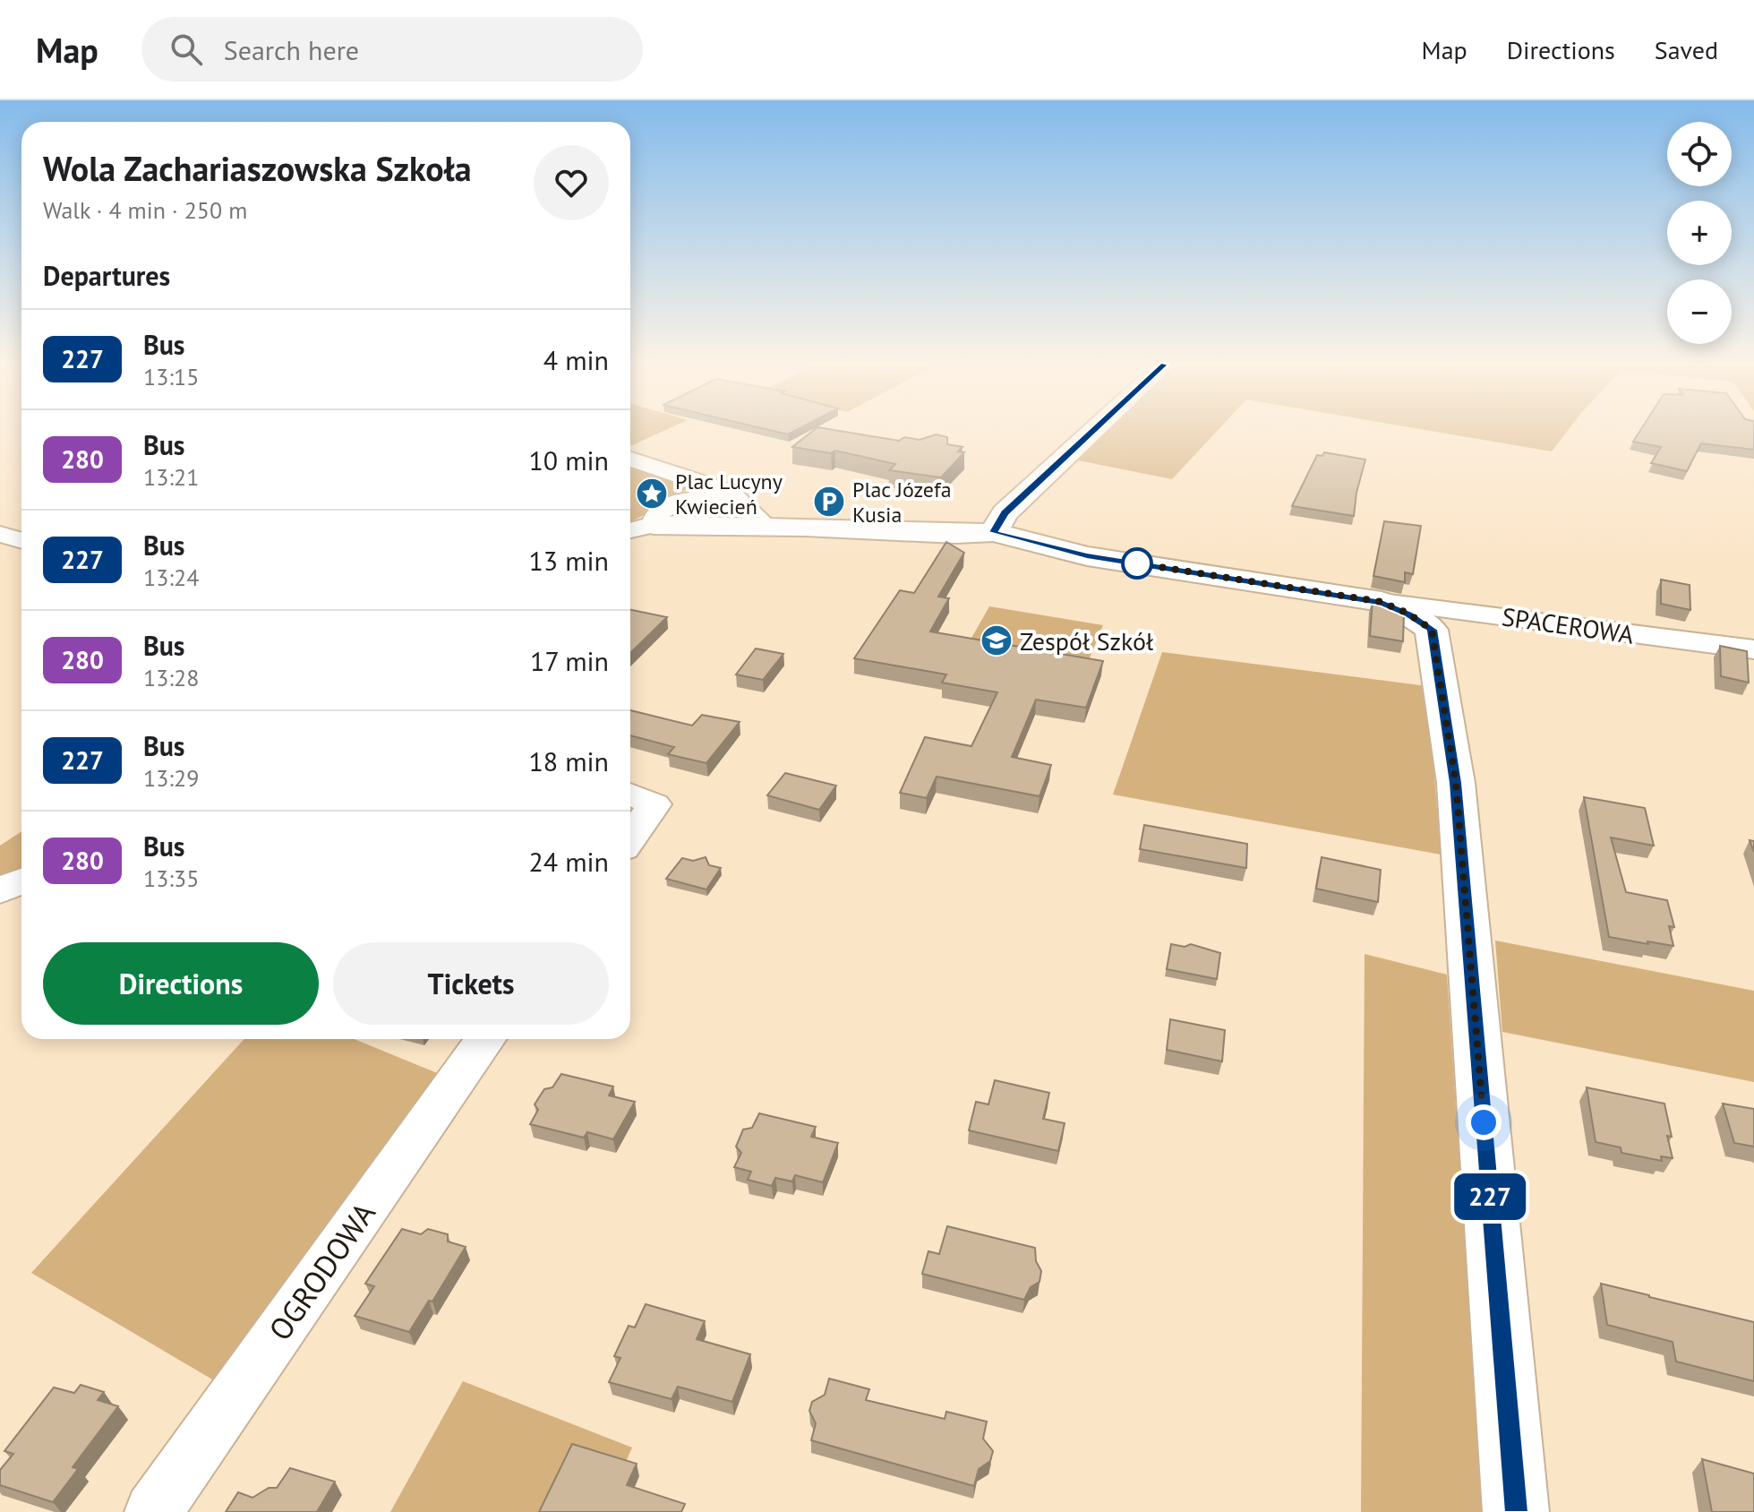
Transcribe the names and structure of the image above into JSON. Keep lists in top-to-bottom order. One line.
{"streets":{"street":["SPACEROWA","OGRODOWA"]},"places":{"place":["Plac Lucyny Kwiecień"],"parking":["Plac Józefa Kusia"],"school or university":["Zespół Szkół"]},"lines":["bus line 227"],"page":{"header":"Map","search":"Search here","nav":["Map","Directions","Saved"],"on_map":"227","map_buttons":["+","−"],"heading":[["Wola Zachariaszowska Szkoła","Walk · 4 min · 250 m"],"Departures"],"list":[{"mark":"227","name":"Bus","note":"13:15","value":"4 min"},{"mark":"280","name":"Bus","note":"13:21","value":"10 min"},{"mark":"227","name":"Bus","note":"13:24","value":"13 min"},{"mark":"280","name":"Bus","note":"13:28","value":"17 min"},{"mark":"227","name":"Bus","note":"13:29","value":"18 min"},{"mark":"280","name":"Bus","note":"13:35","value":"24 min"}],"buttons":["Directions","Tickets"]}}
